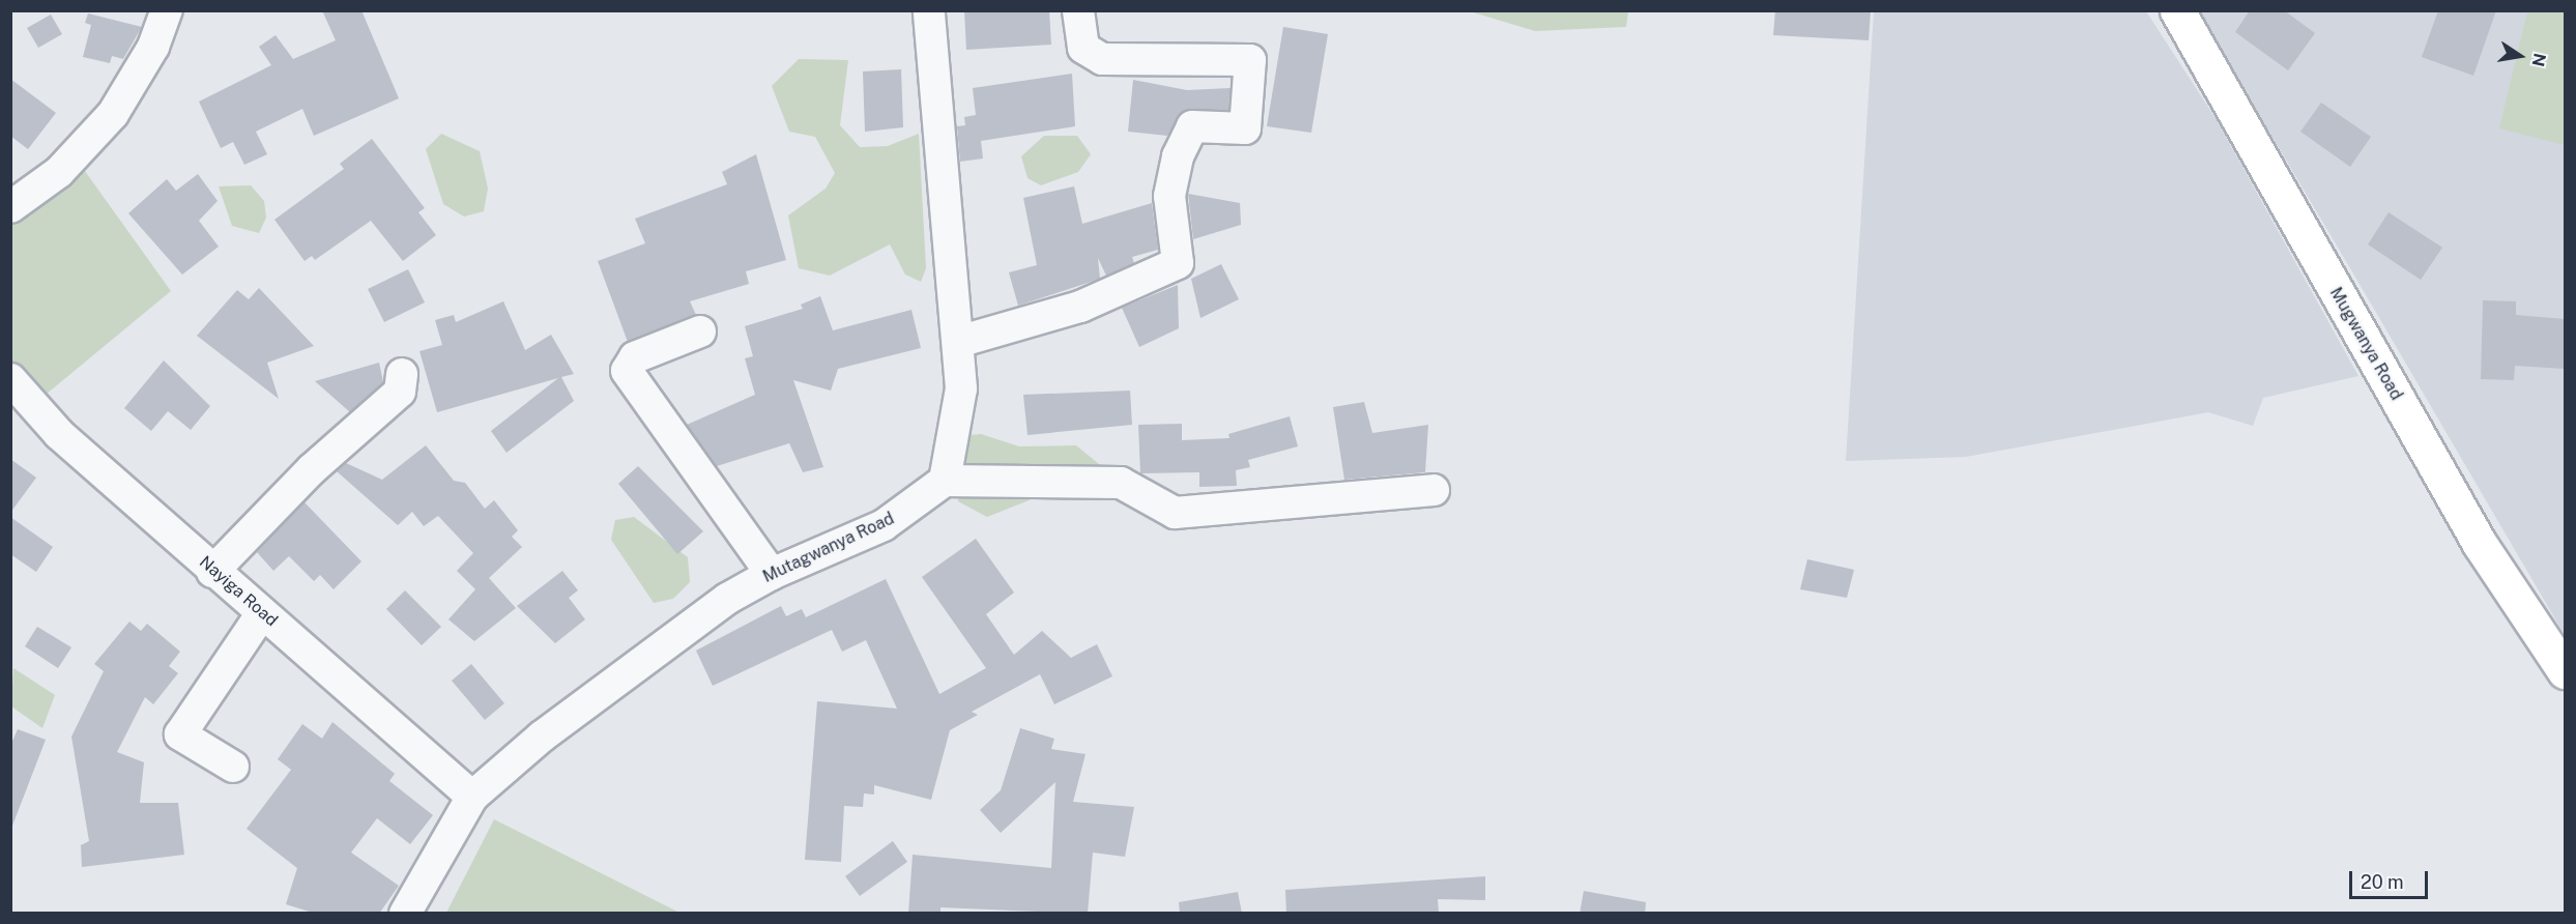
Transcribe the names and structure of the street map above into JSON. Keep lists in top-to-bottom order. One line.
{"streets":{"street":["Mugwanya Road","Mutagwanya Road","Nayiga Road"]},"crossings":[["Mutagwanya Road","Nayiga Road"]],"scale_bar":"20 m","north":"right"}
